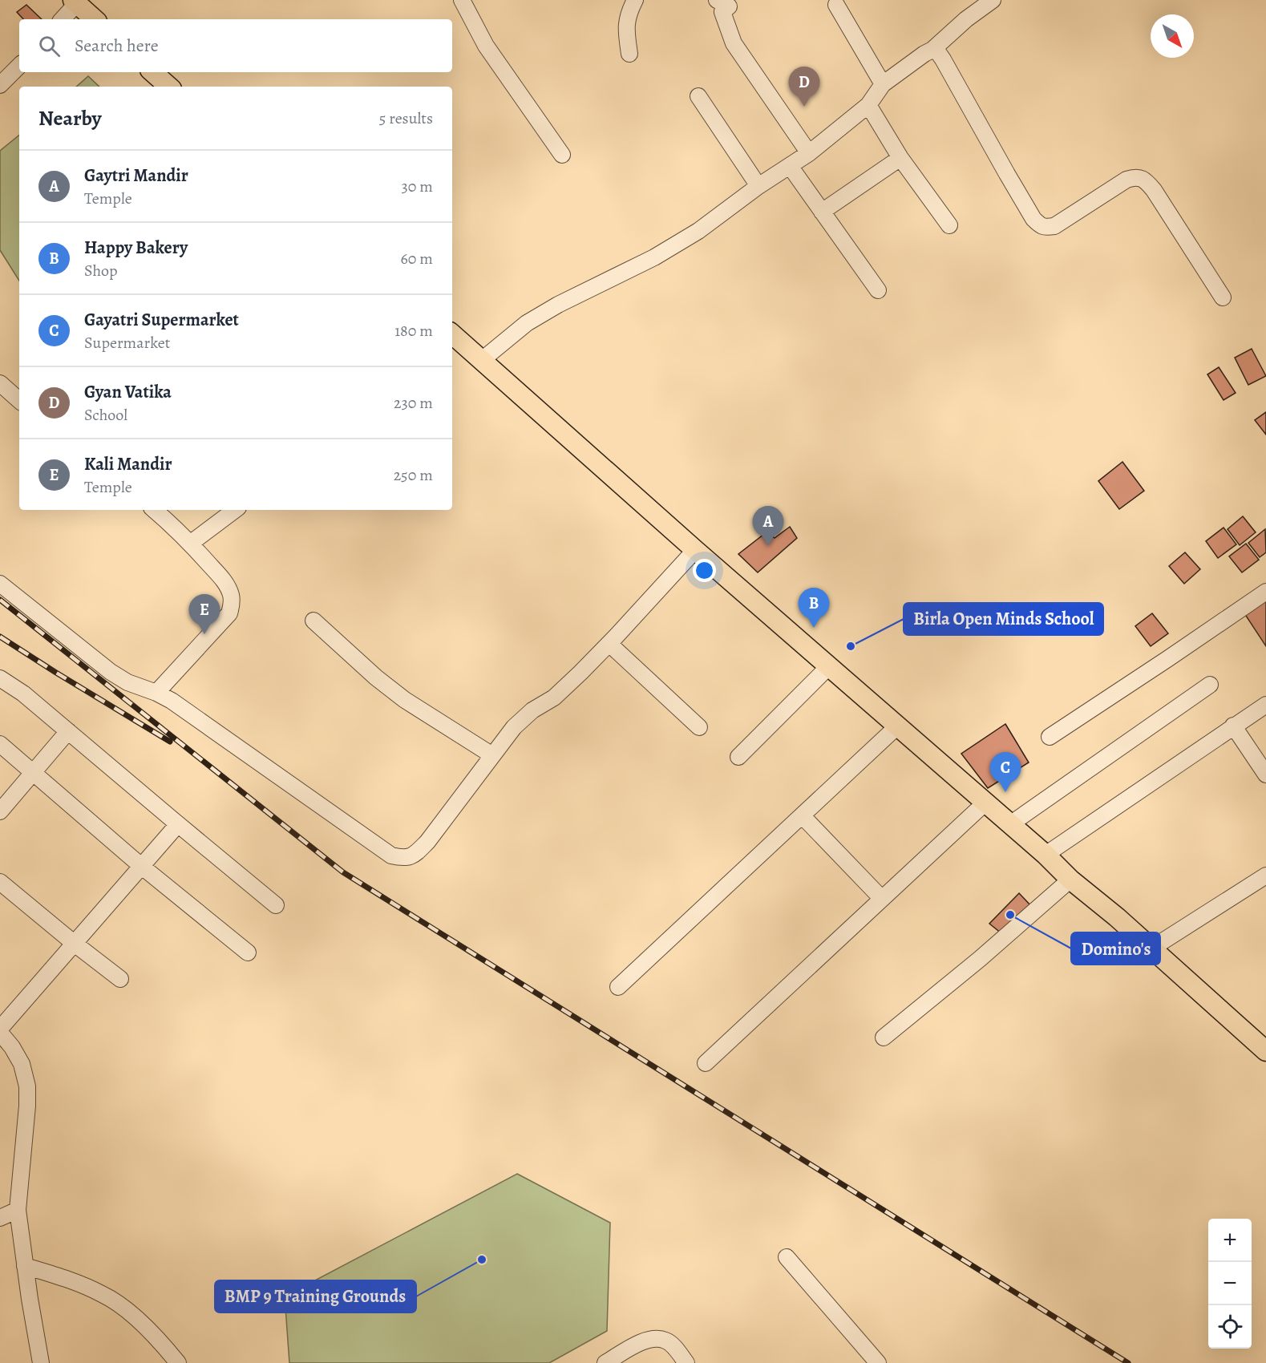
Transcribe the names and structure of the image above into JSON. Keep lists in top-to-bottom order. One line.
{"places":["Birla Open Minds School","Domino's","BMP 9 Training Grounds"],"north":"bottom right","page":{"search":"Search here","pins":["D","A","B","E","C"],"heading":["Nearby","5 results"],"list":[{"mark":"A","name":"Gaytri Mandir","note":"Temple","value":"30 m"},{"mark":"B","name":"Happy Bakery","note":"Shop","value":"60 m"},{"mark":"C","name":"Gayatri Supermarket","note":"Supermarket","value":"180 m"},{"mark":"D","name":"Gyan Vatika","note":"School","value":"230 m"},{"mark":"E","name":"Kali Mandir","note":"Temple","value":"250 m"}],"map_buttons":["+","−"]}}
